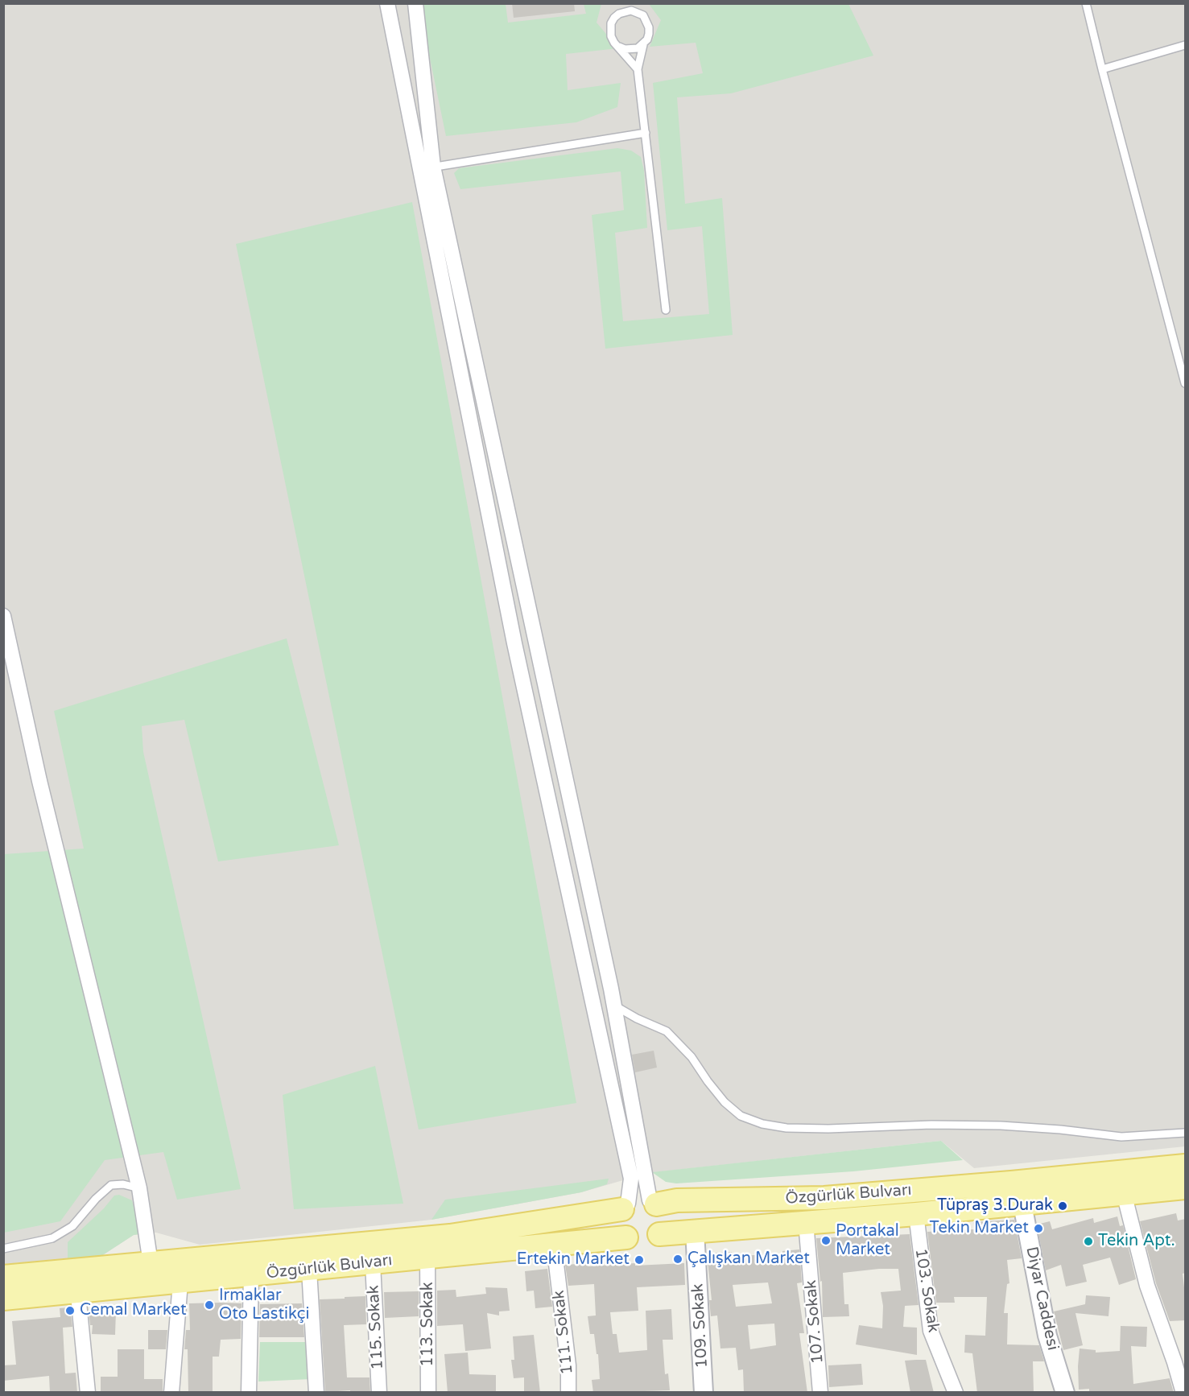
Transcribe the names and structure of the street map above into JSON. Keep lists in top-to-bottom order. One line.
{"streets":{"main road":["Özgürlük Bulvarı"],"street":["103. Sokak","Diyar Caddesi","107. Sokak","113. Sokak","109. Sokak","115. Sokak","111. Sokak"]},"crossings":[["Özgürlük Bulvarı","103. Sokak"],["Özgürlük Bulvarı","Diyar Caddesi"],["Özgürlük Bulvarı","107. Sokak"],["Özgürlük Bulvarı","113. Sokak"],["Özgürlük Bulvarı","109. Sokak"],["Özgürlük Bulvarı","115. Sokak"],["Özgürlük Bulvarı","111. Sokak"]],"places":["Tüpraş 3.Durak","Tekin Market","Portakal Market","Tekin Apt.","Çalışkan Market","Ertekin Market","Irmaklar Oto Lastikçi","Cemal Market"]}
